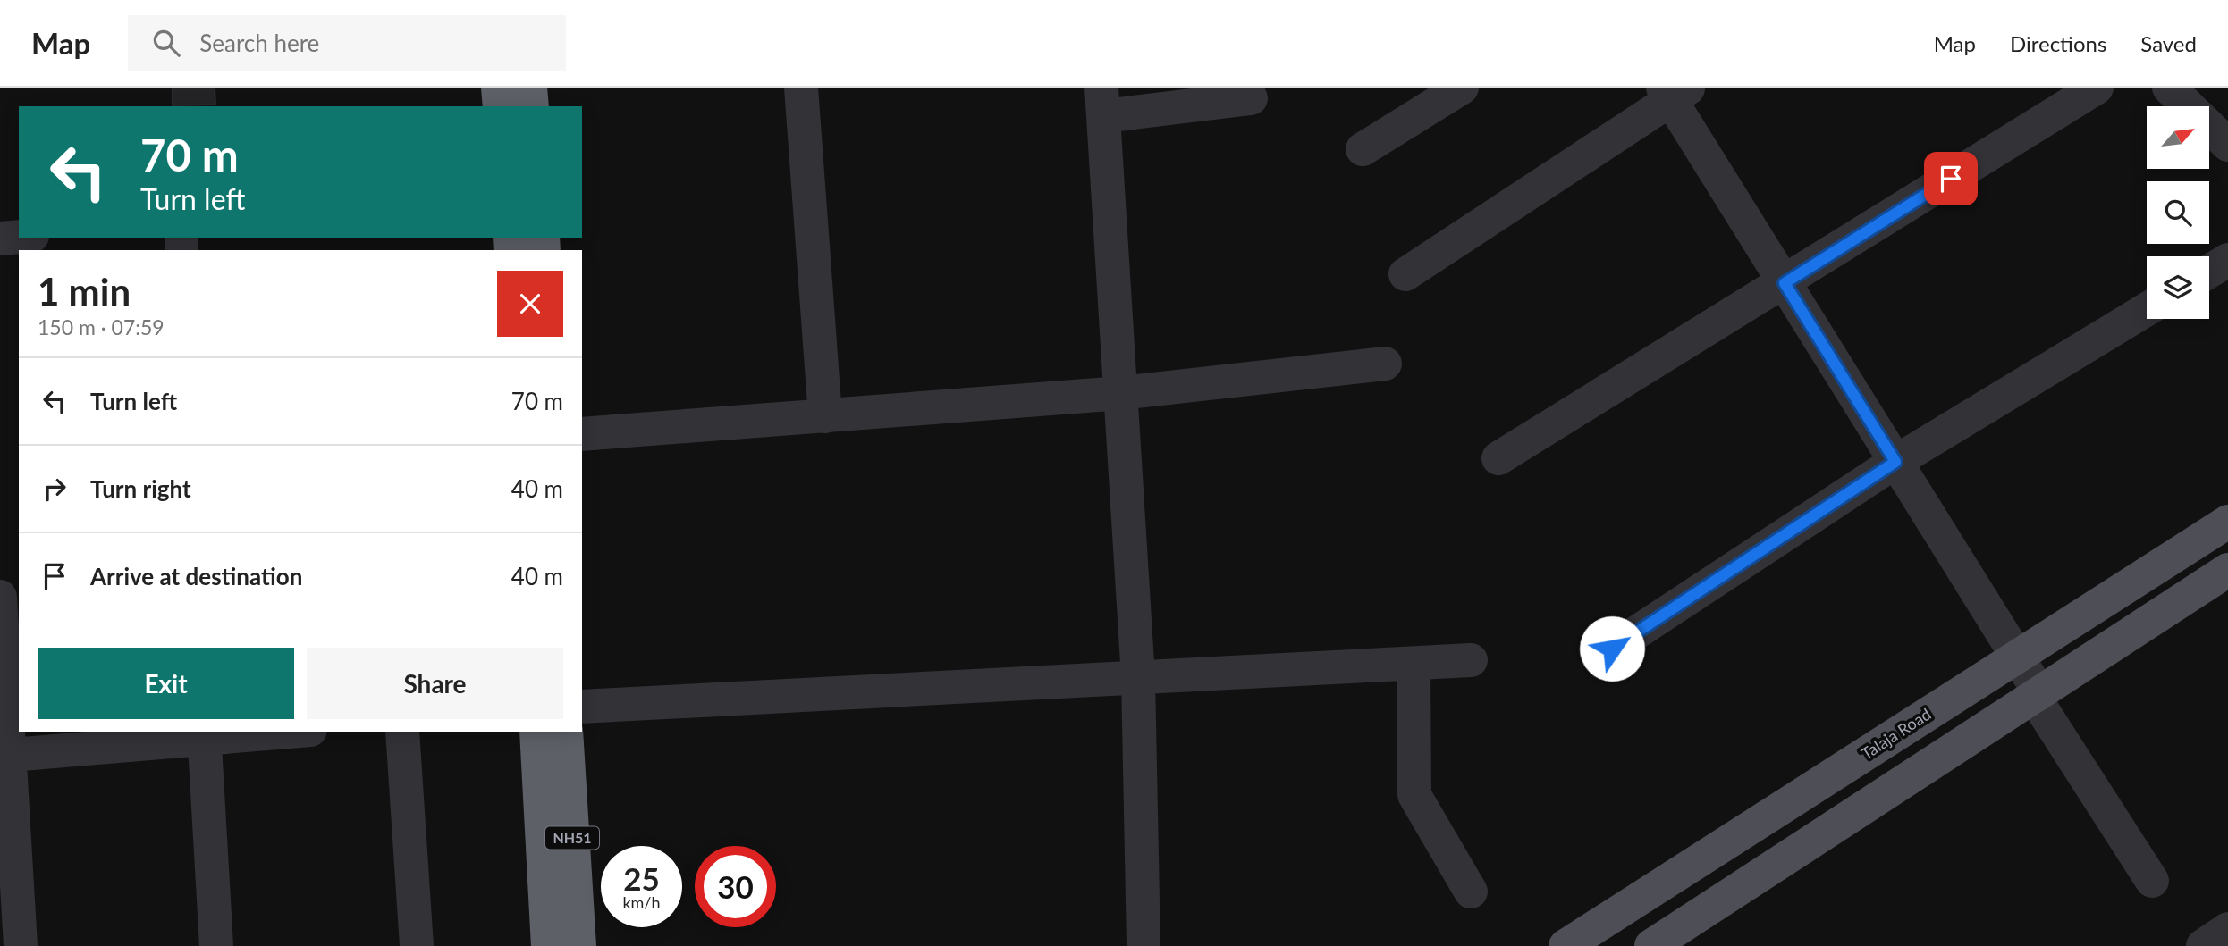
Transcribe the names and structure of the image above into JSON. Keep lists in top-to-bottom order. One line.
{"streets":{"highway":["NH51"],"main road":["Talaja Road"]},"north":"top right","page":{"header":"Map","search":"Search here","nav":["Map","Directions","Saved"],"turn":["70 m","Turn left"],"heading":["1 min","150 m · 07:59"],"list":[{"name":"Turn left","value":"70 m"},{"name":"Turn right","value":"40 m"},{"name":"Arrive at destination","value":"40 m"}],"buttons":["Exit","Share"],"speed":"25 km/h","limit":"30"}}
